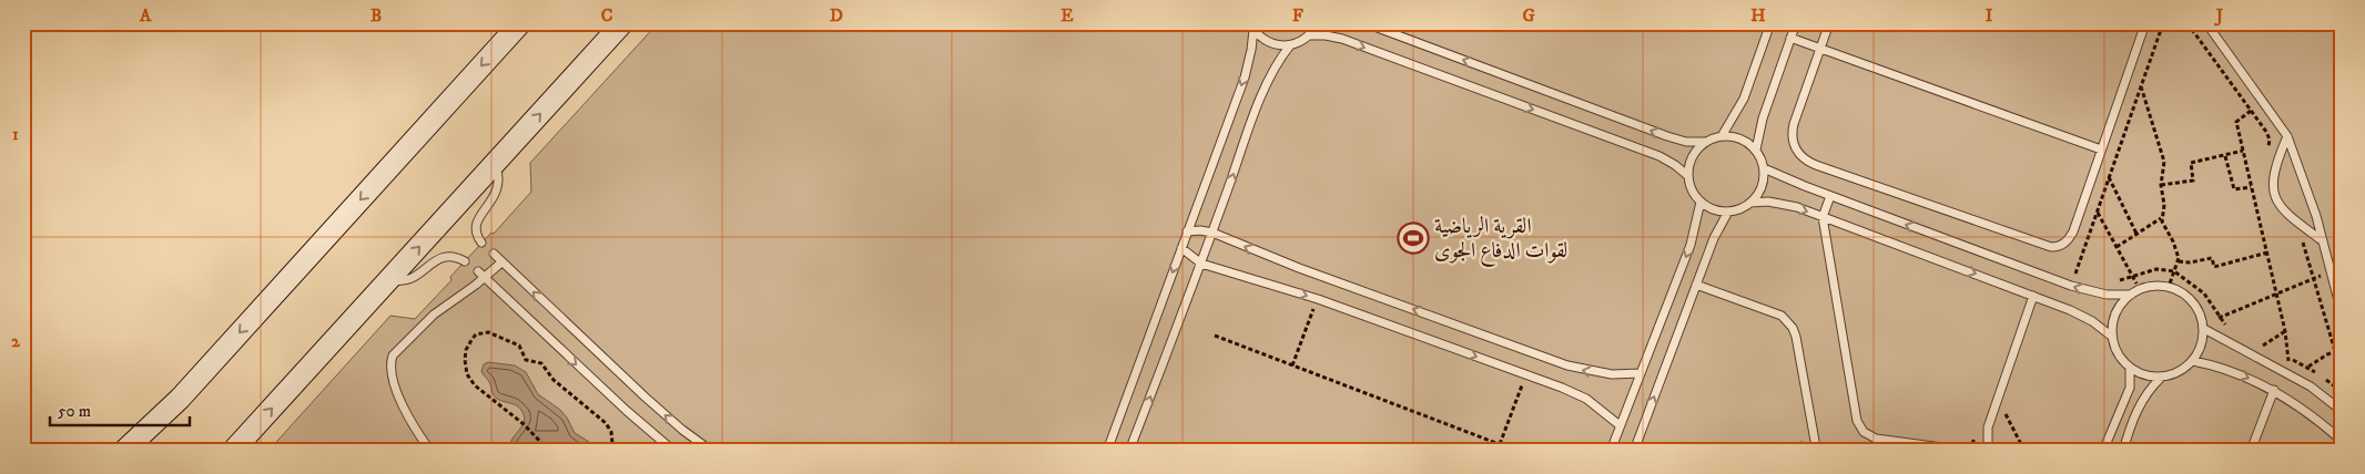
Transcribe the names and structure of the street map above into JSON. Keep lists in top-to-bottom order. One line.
{"places":{"sports":["القرية الرياضية لقوات الدفاع الجوى"]},"scale_bar":"50 m","grid":{"columns":["A","B","C","D","E","F","G","H","I","J"],"rows":["1","2"]}}
